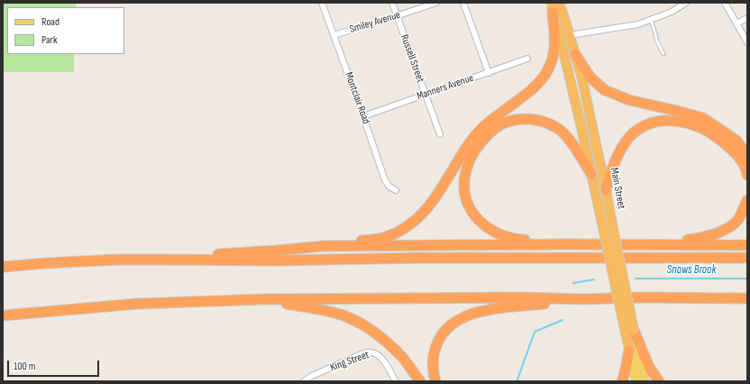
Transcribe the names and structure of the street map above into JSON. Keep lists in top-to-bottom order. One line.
{"streets":{"highway":["Main Street"],"street":["Smiley Avenue","Russell Street","Manners Avenue","Montclair Road","King Street"]},"crossings":[["Smiley Avenue","Russell Street"],["Smiley Avenue","Montclair Road"],["Russell Street","Manners Avenue"],["Manners Avenue","Montclair Road"]],"water":["Snows Brook"],"legend":["Road","Park"],"scale_bar":"100 m"}
